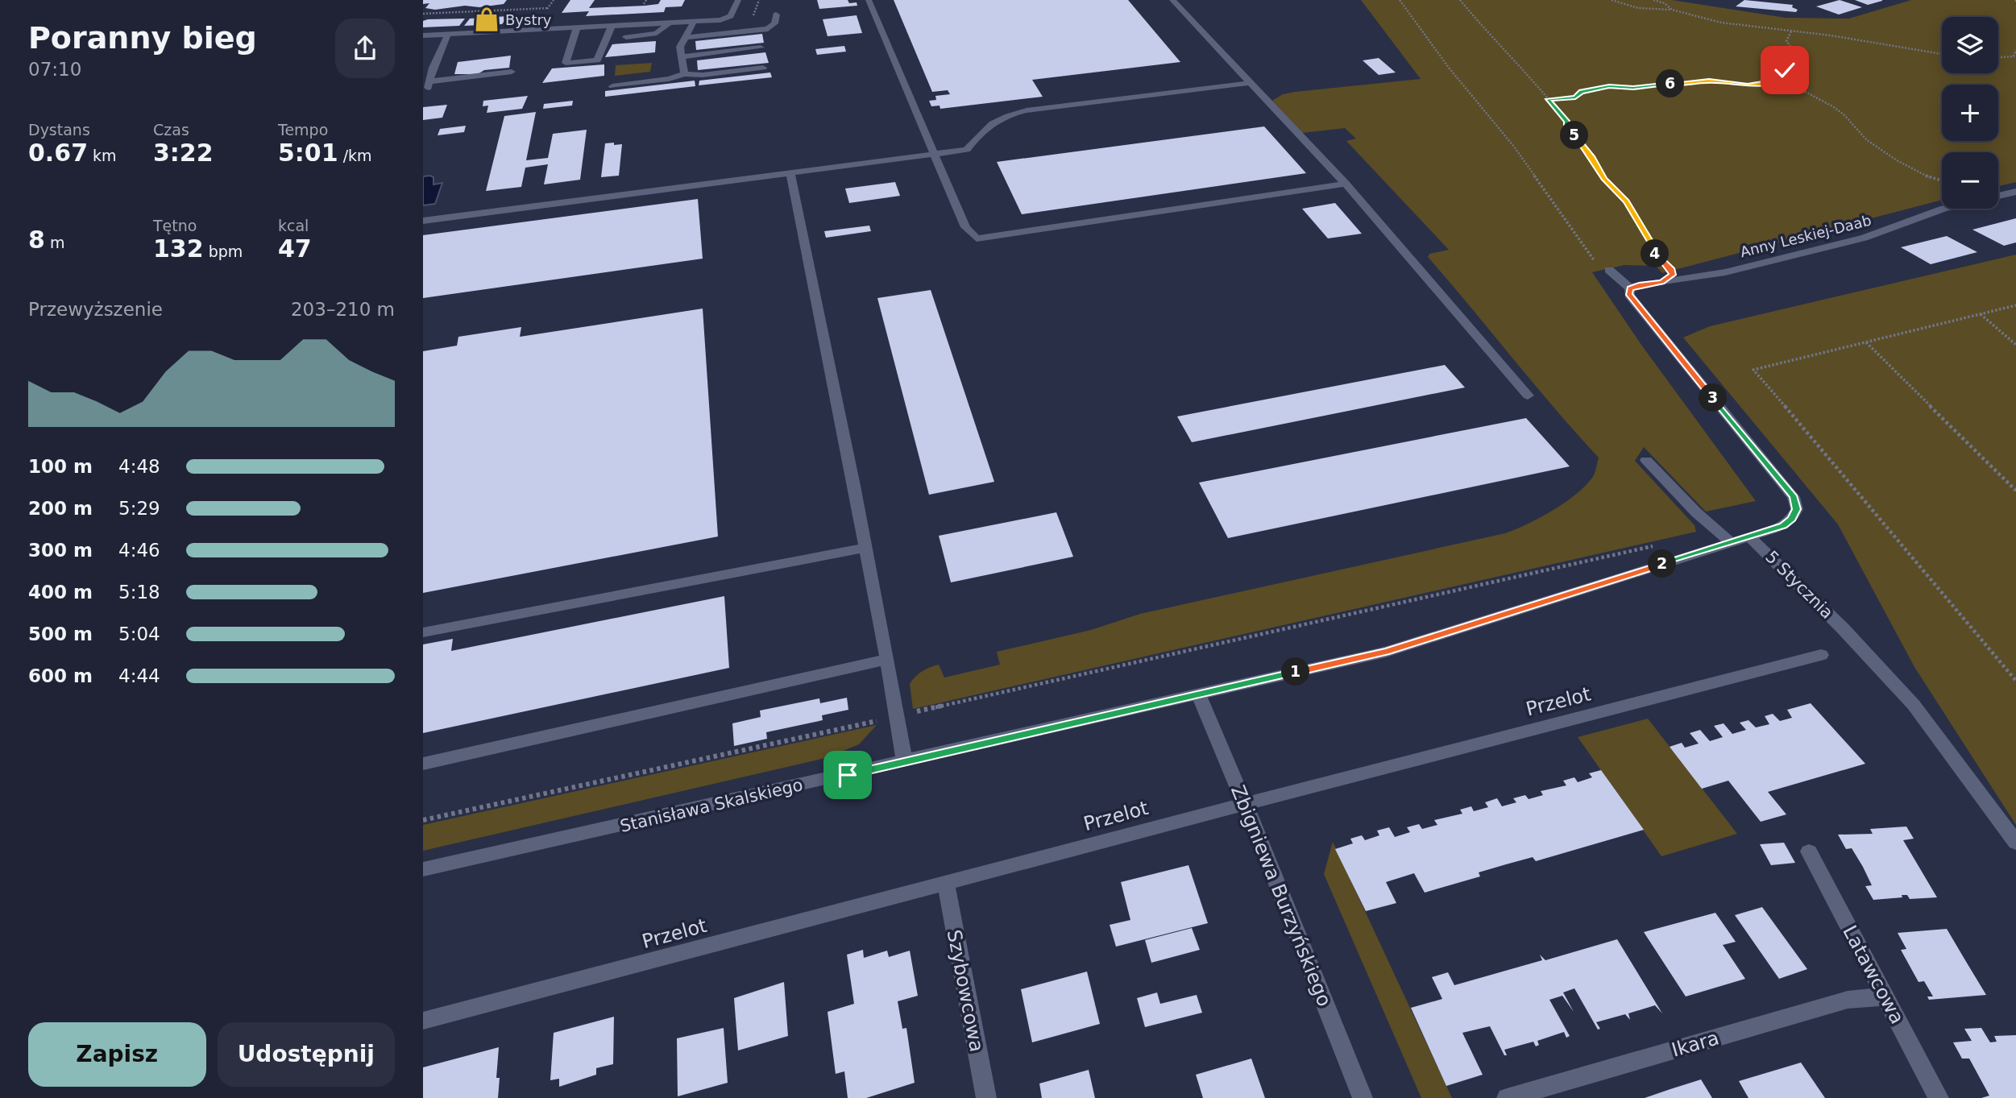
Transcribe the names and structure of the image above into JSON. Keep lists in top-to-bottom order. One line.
{"streets":{"street":["Anny Leskiej-Daab","5 Stycznia","Przelot","Stanisława Skalskiego","Zbigniewa Burzyńskiego","Latawcowa","Szybowcowa","Ikara"]},"crossings":[["Anny Leskiej-Daab","5 Stycznia"],["5 Stycznia","Stanisława Skalskiego"],["Przelot","Zbigniewa Burzyńskiego"],["Przelot","Szybowcowa"],["Stanisława Skalskiego","Zbigniewa Burzyńskiego"],["Latawcowa","Ikara"]],"places":{"shop":["Bystry"]},"page":{"heading":["Poranny bieg","07:10"],"map_buttons":["+","−"],"pins":["6","5","4","3","2","1"],"stats":[["Dystans","0.67 km"],["Czas","3:22"],["Tempo","5:01 /km"],["8 m"],["Tętno","132 bpm"],["kcal","47"]],"chart":["Przewyższenie","203–210 m"],"list":[{"name":"100 m","note":"4:48"},{"name":"200 m","note":"5:29"},{"name":"300 m","note":"4:46"},{"name":"400 m","note":"5:18"},{"name":"500 m","note":"5:04"},{"name":"600 m","note":"4:44"}],"buttons":["Zapisz","Udostępnij"]}}
